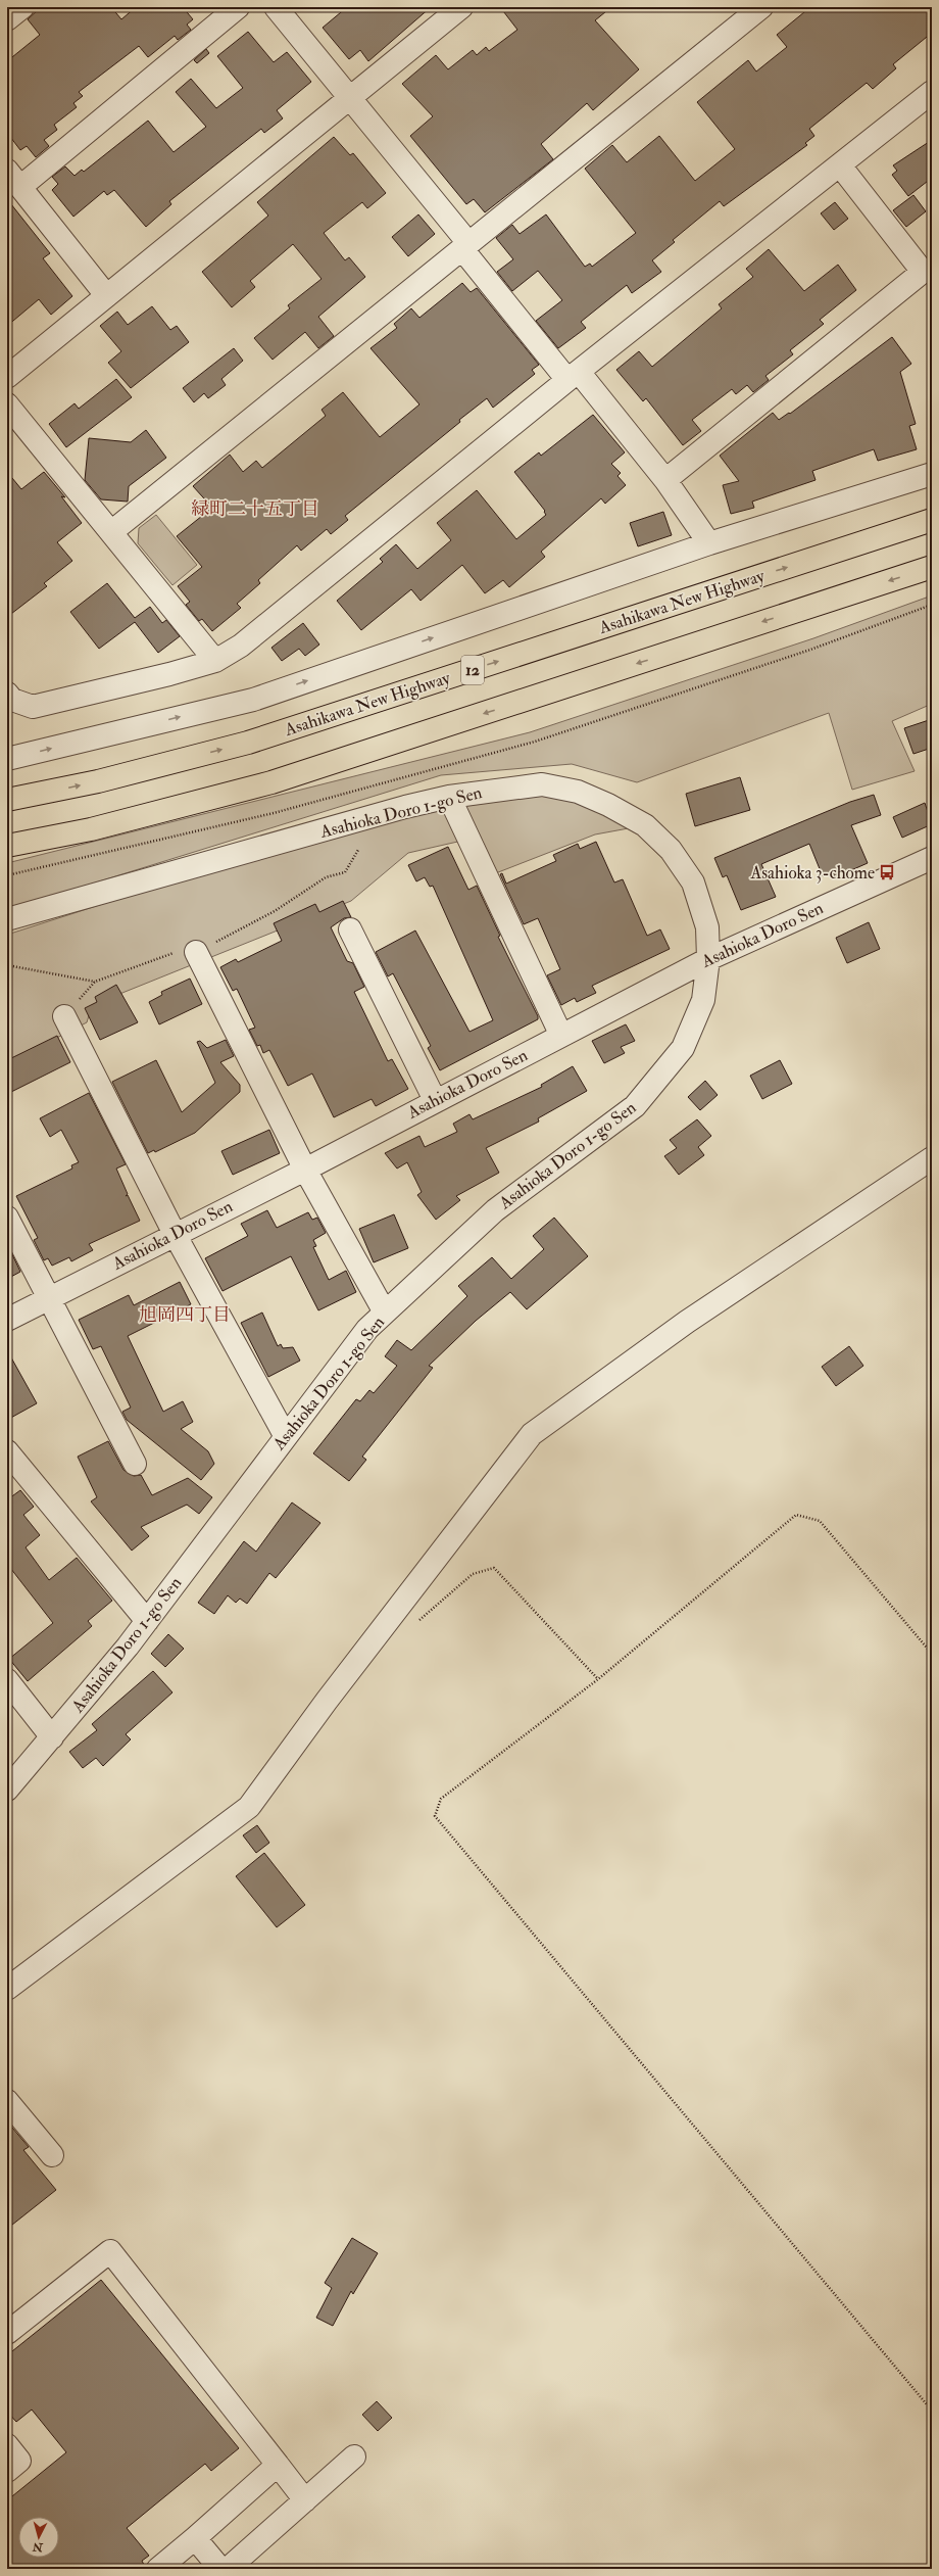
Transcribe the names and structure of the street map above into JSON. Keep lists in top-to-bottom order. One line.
{"streets":{"highway":["Asahikawa New Highway","12"],"street":["Asahioka Doro 1-go Sen","Asahioka Doro Sen"]},"crossings":[["Asahioka Doro 1-go Sen","Asahioka Doro Sen"]],"districts":["緑町二十五丁目","旭岡四丁目"],"places":{"bus stop":["Asahioka 3-chome"]},"north":"bottom"}
